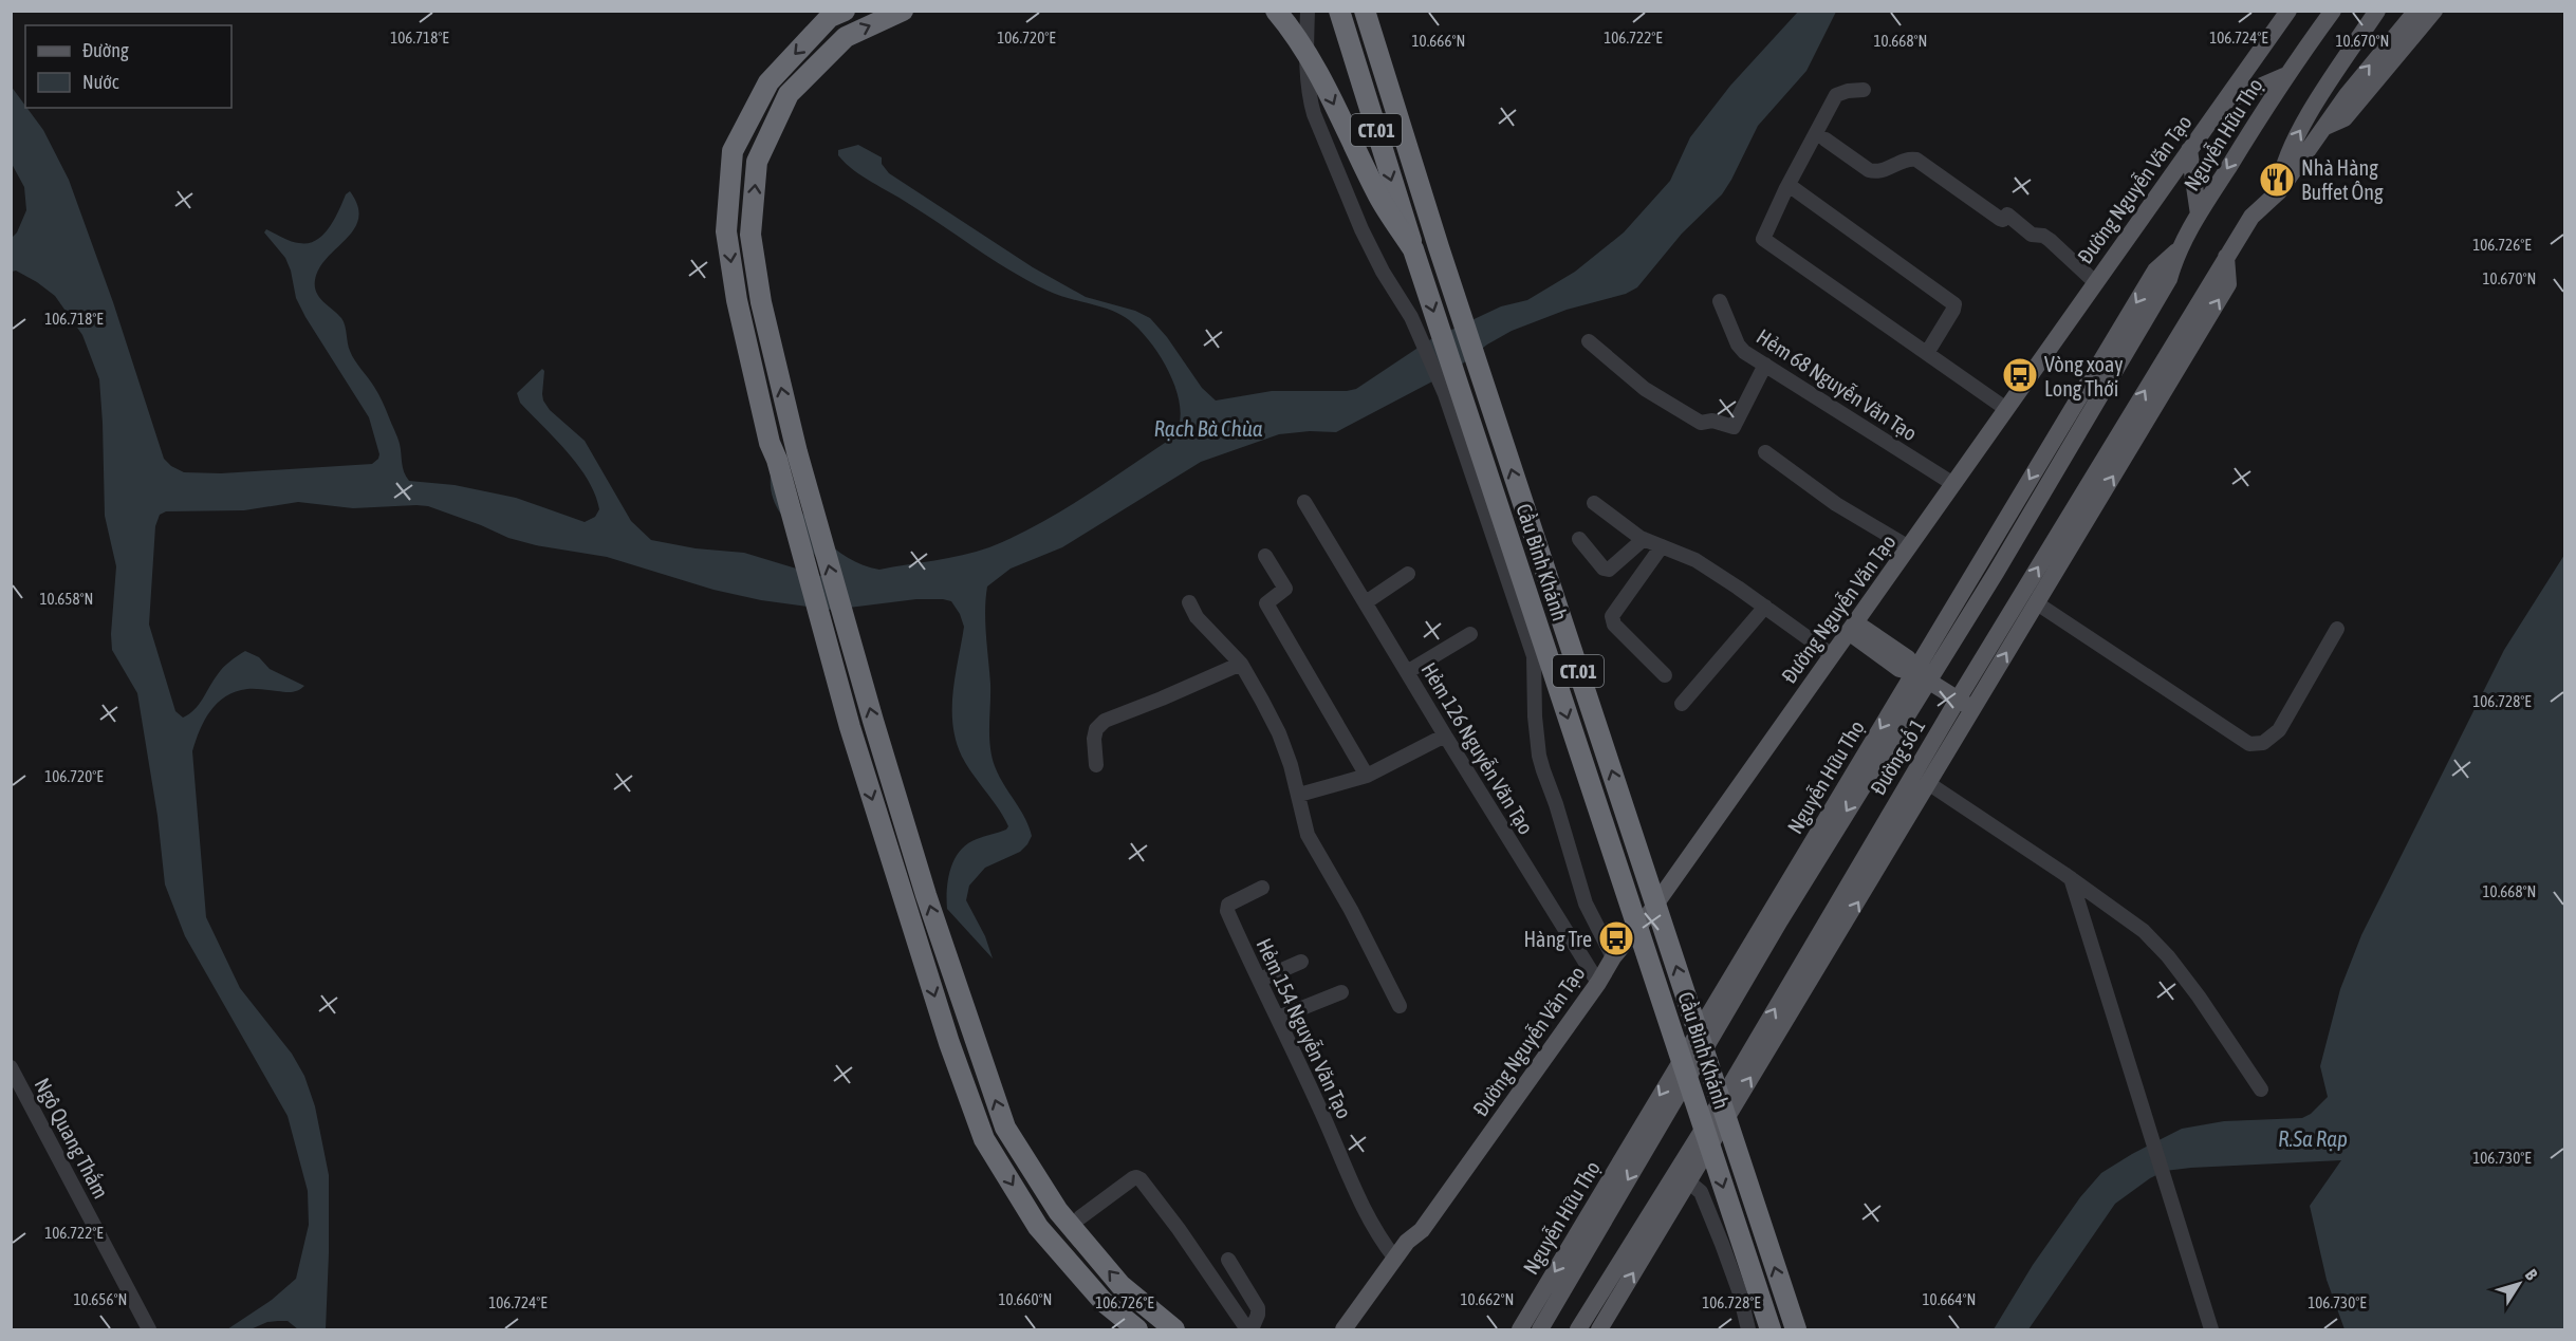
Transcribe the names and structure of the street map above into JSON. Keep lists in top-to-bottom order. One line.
{"streets":{"highway":["CT.01","Cầu Bình Khánh"],"main road":["Nguyễn Hữu Thọ","Đường Nguyễn Văn Tạo","Đường số 1"],"street":["Hẻm 68 Nguyễn Văn Tạo","Hẻm 126 Nguyễn Văn Tạo","Hẻm 154 Nguyễn Văn Tạo","Ngô Quang Thắm"]},"crossings":[["CT.01","Cầu Bình Khánh"],["Đường Nguyễn Văn Tạo","Hẻm 68 Nguyễn Văn Tạo"],["Đường Nguyễn Văn Tạo","Hẻm 126 Nguyễn Văn Tạo"],["Đường Nguyễn Văn Tạo","Hẻm 154 Nguyễn Văn Tạo"]],"water":["Rạch Bà Chùa","R.Sa Rạp"],"places":{"restaurant":["Nhà Hàng Buffet Ông"],"bus stop":["Vòng xoay Long Thới","Hàng Tre"]},"legend":["Đường","Nước"],"north":"top right","coordinates":["106.718°E","106.720°E","106.722°E","106.724°E","10.670°N","10.666°N","10.668°N","106.726°E","10.658°N","106.728°E","106.730°E","10.656°N","10.660°N","10.662°N","10.664°N"]}
